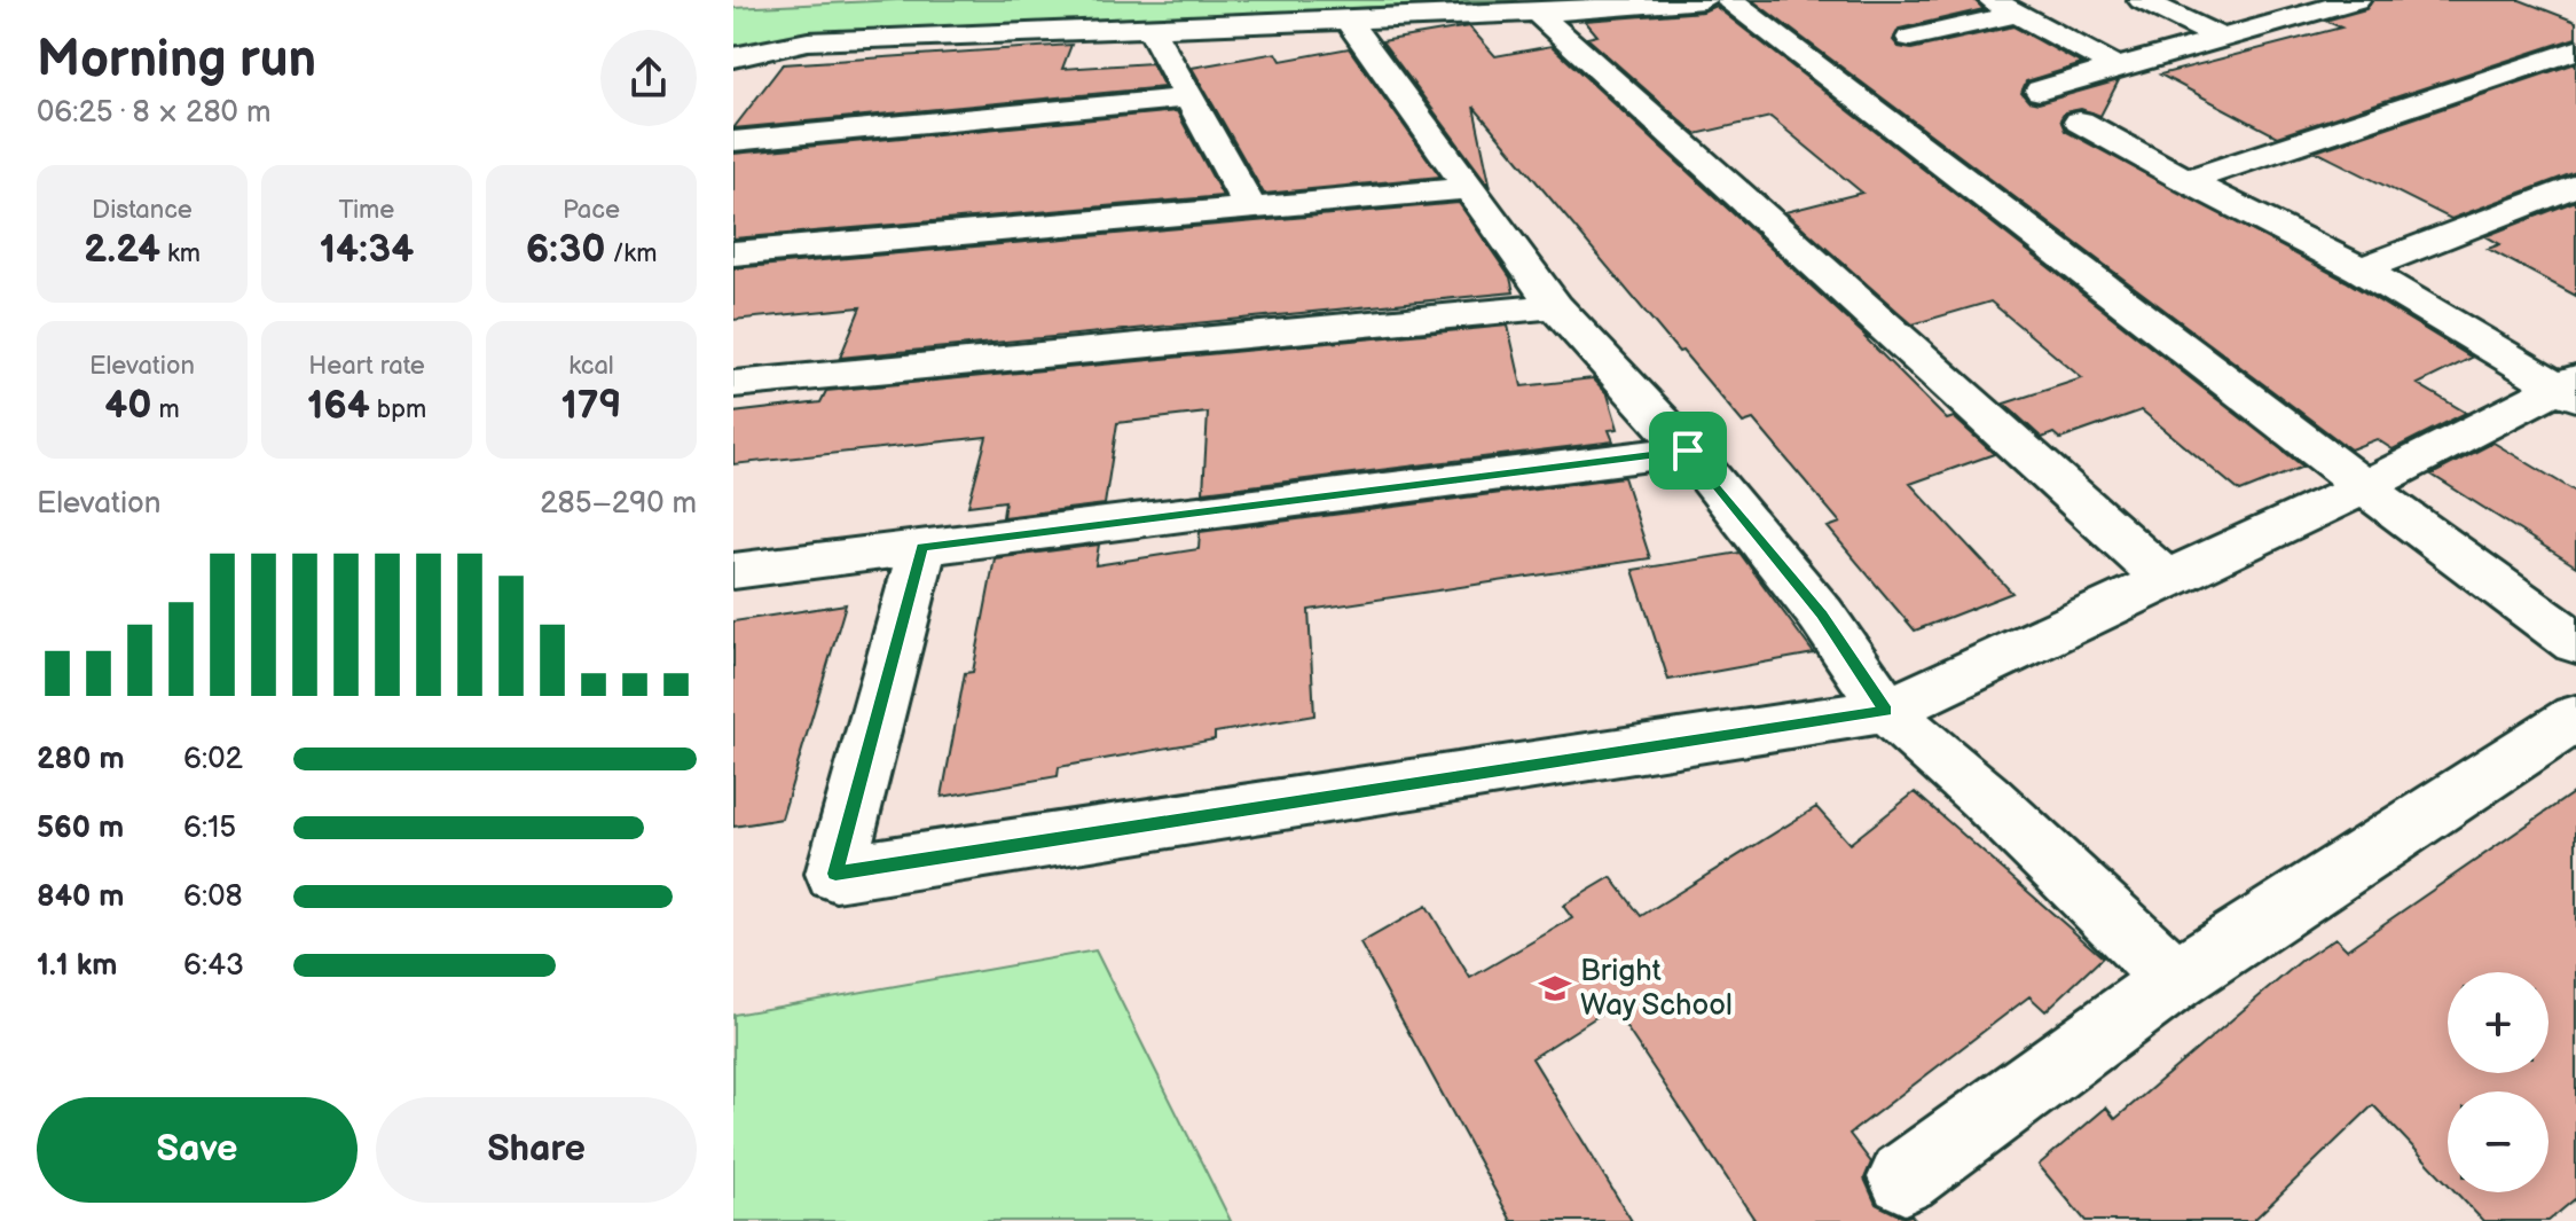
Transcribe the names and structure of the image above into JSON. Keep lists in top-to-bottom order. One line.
{"places":{"school or university":["Bright Way School"]},"page":{"heading":["Morning run","06:25 · 8 × 280 m"],"stats":[["Distance","2.24 km"],["Time","14:34"],["Pace","6:30 /km"],["Elevation","40 m"],["Heart rate","164 bpm"],["kcal","179"]],"chart":["Elevation","285–290 m"],"list":[{"name":"280 m","note":"6:02"},{"name":"560 m","note":"6:15"},{"name":"840 m","note":"6:08"},{"name":"1.1 km","note":"6:43"}],"map_buttons":["+","−"],"buttons":["Save","Share"]}}
